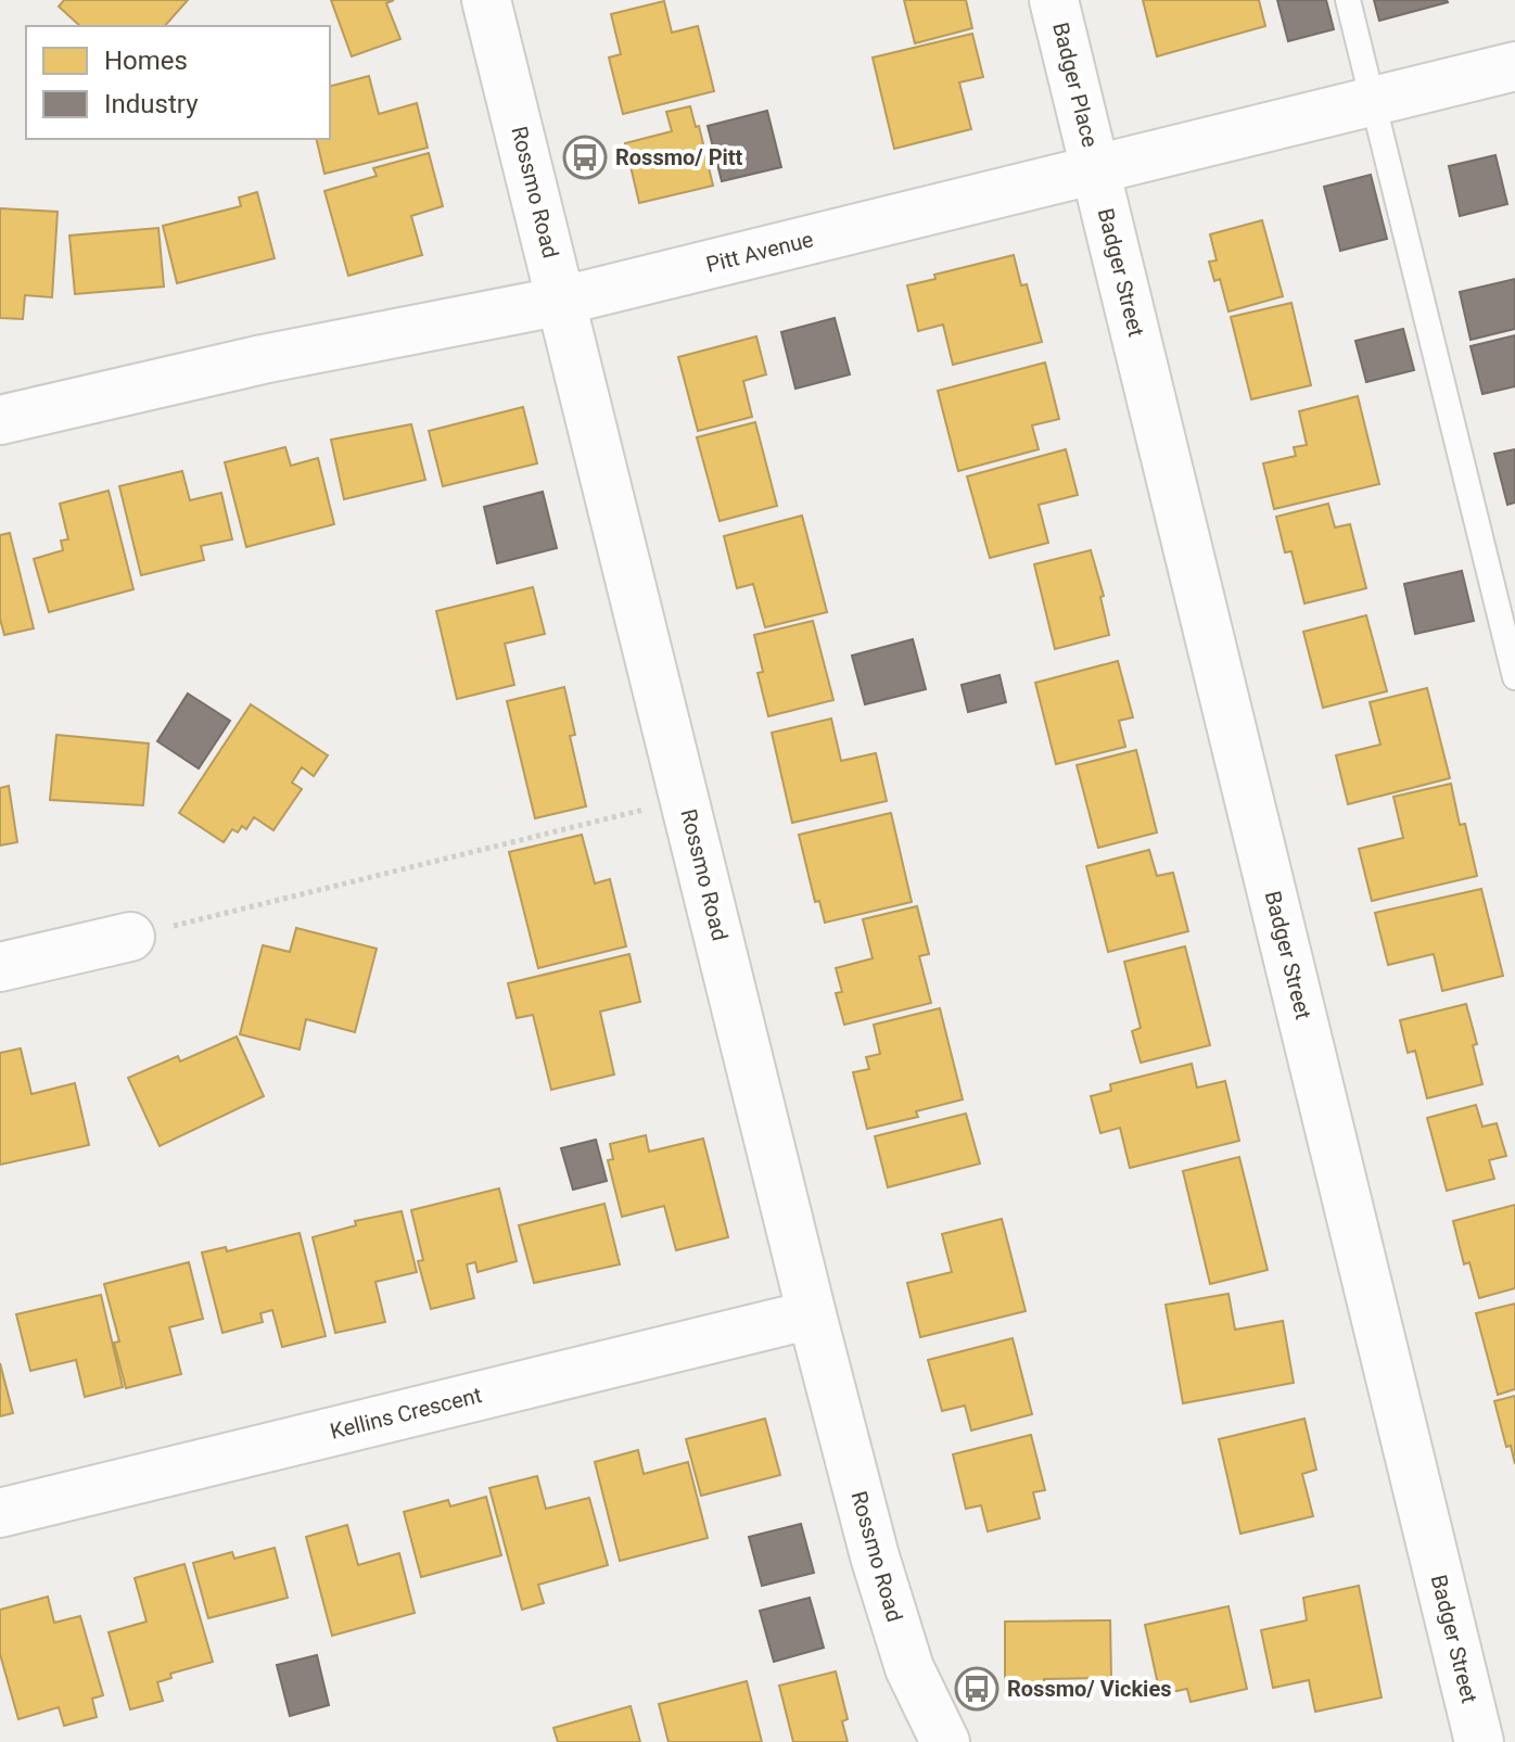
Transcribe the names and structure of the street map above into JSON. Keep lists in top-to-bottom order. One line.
{"streets":{"street":["Badger Place","Rossmo Road","Pitt Avenue","Badger Street","Kellins Crescent"]},"crossings":[["Badger Place","Pitt Avenue"],["Badger Place","Badger Street"],["Rossmo Road","Pitt Avenue"],["Rossmo Road","Kellins Crescent"],["Pitt Avenue","Badger Street"]],"places":{"bus stop":["Rossmo/ Pitt","Rossmo/ Vickies"]},"legend":["Homes","Industry"]}
